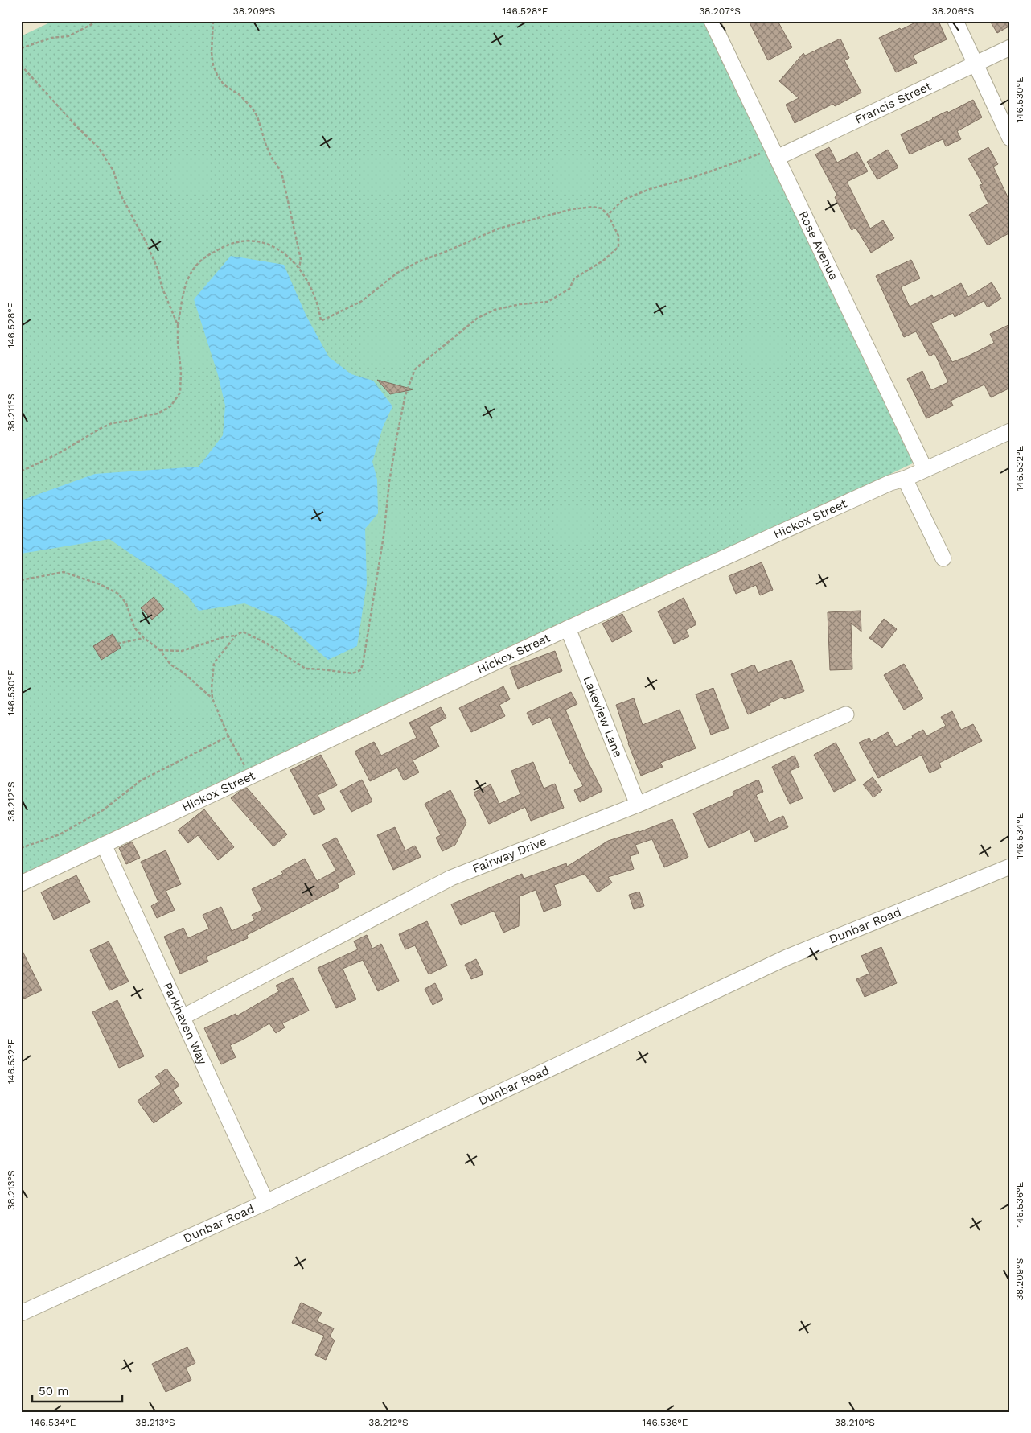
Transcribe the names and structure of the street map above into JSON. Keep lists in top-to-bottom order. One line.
{"streets":{"street":["Francis Street","Rose Avenue","Hickox Street","Lakeview Lane","Fairway Drive","Dunbar Road","Parkhaven Way"]},"crossings":[["Francis Street","Rose Avenue"],["Rose Avenue","Hickox Street"],["Hickox Street","Lakeview Lane"],["Hickox Street","Parkhaven Way"],["Lakeview Lane","Fairway Drive"],["Fairway Drive","Parkhaven Way"],["Dunbar Road","Parkhaven Way"]],"scale_bar":"50 m","coordinates":["38.209°S","146.528°E","38.207°S","38.206°S","146.530°E","38.211°S","146.532°E","38.212°S","146.534°E","38.213°S","146.536°E","38.210°S"]}
